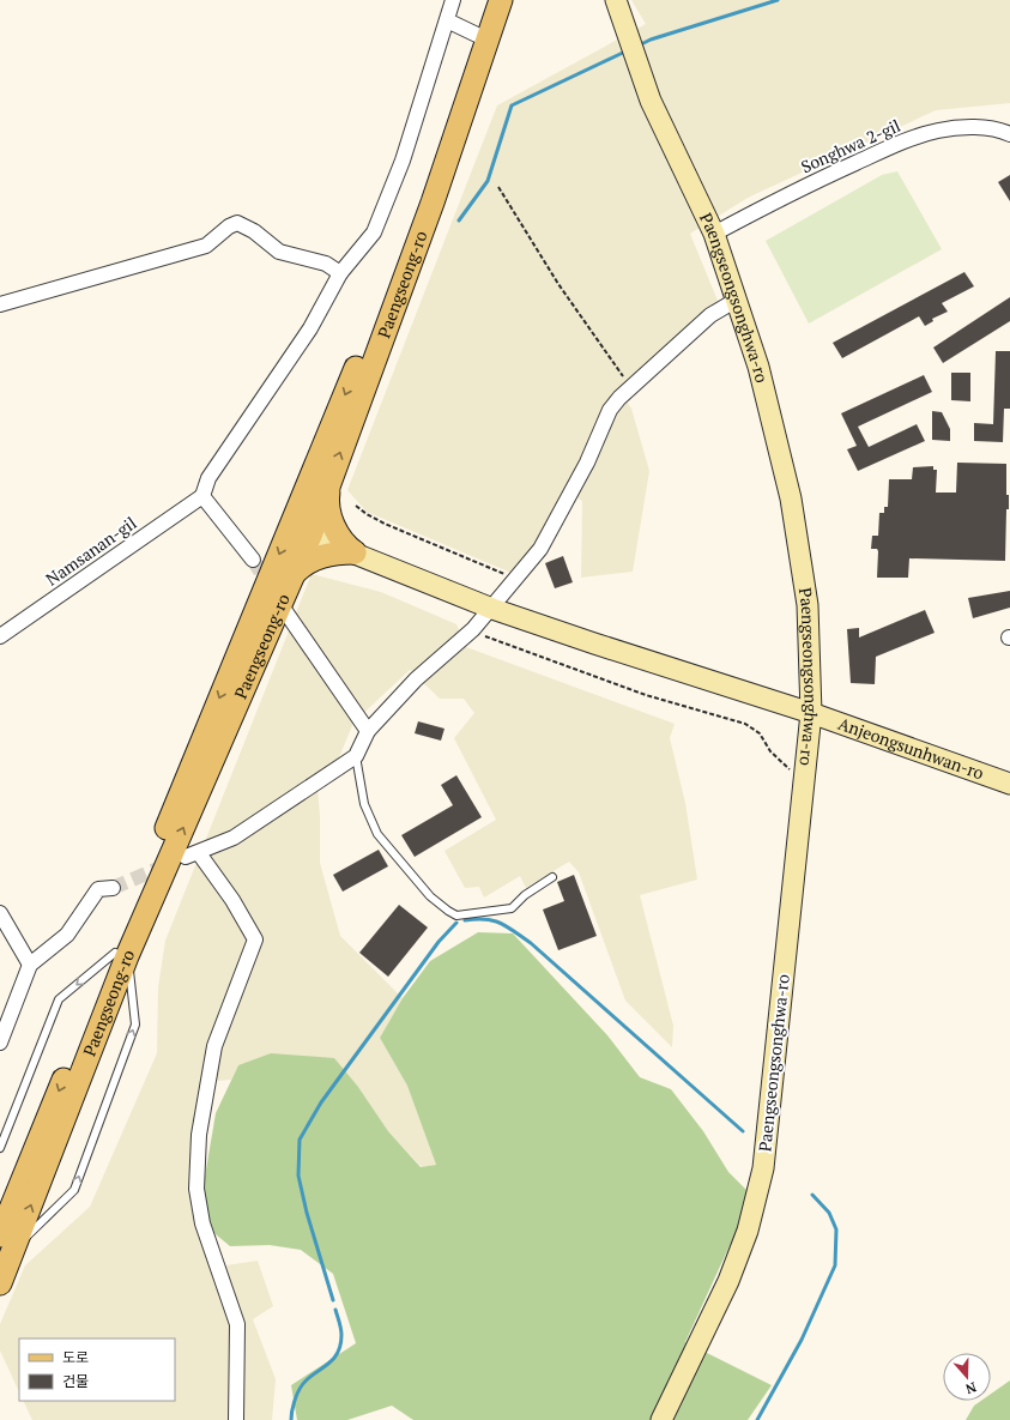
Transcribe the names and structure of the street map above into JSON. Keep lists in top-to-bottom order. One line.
{"streets":{"main road":["Paengseong-ro"],"street":["Songhwa 2-gil","Paengseongsonghwa-ro","Namsanan-gil","Anjeongsunhwan-ro"]},"crossings":[["Songhwa 2-gil","Paengseongsonghwa-ro"],["Paengseong-ro","Anjeongsunhwan-ro"],["Paengseongsonghwa-ro","Anjeongsunhwan-ro"]],"legend":["도로","건물"],"north":"bottom"}
